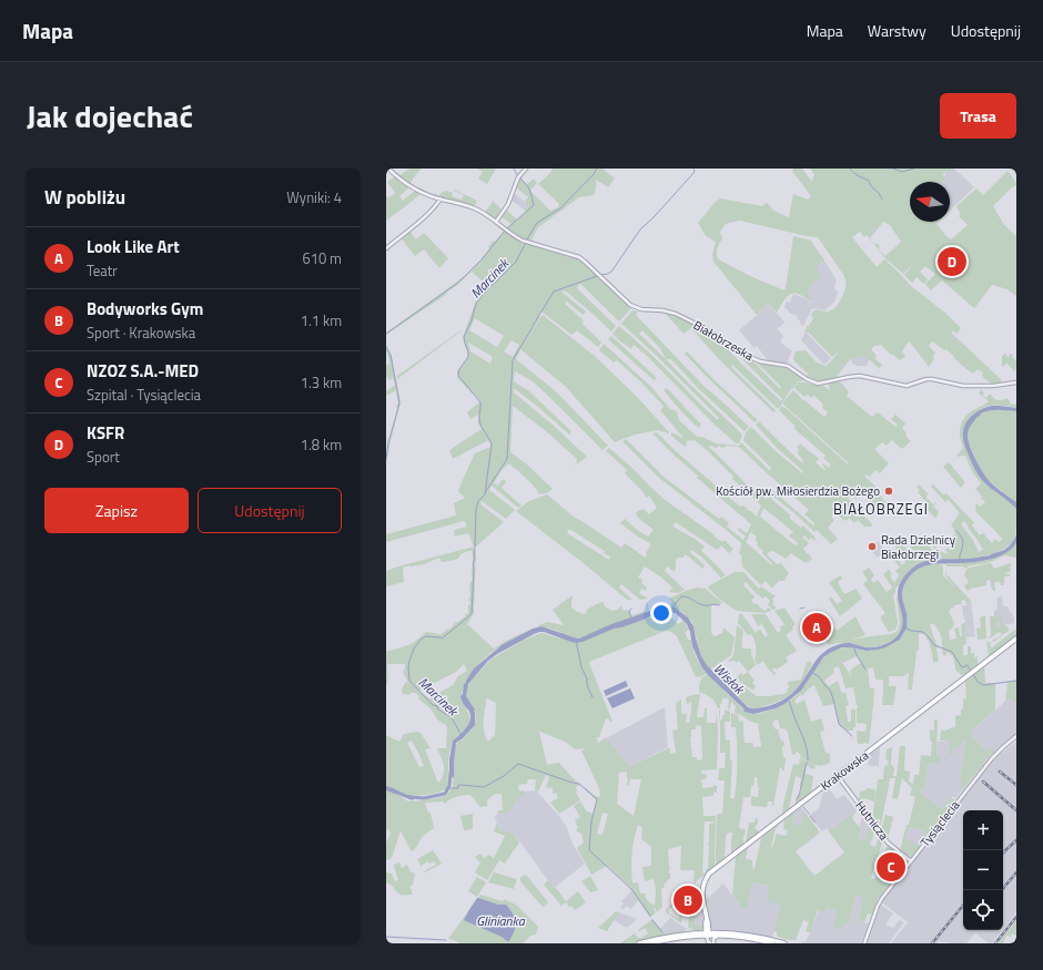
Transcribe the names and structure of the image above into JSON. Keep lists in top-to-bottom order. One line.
{"streets":{"main road":["Krakowska"],"street":["Białobrzeska","Hutnicza","Tysiąclecia"]},"crossings":[["Krakowska","Hutnicza"],["Hutnicza","Tysiąclecia"]],"districts":["BIAŁOBRZEGI"],"water":["Marcinek","Wisłok","Glinianka"],"places":["Kościół pw. Miłosierdzia Bożego","Rada Dzielnicy Białobrzegi"],"north":"left","page":{"header":"Mapa","nav":["Mapa","Warstwy","Udostępnij"],"title":"Jak dojechać","buttons":["Trasa",["Zapisz","Udostępnij"]],"heading":["W pobliżu","Wyniki: 4"],"list":[{"mark":"A","name":"Look Like Art","note":"Teatr","value":"610 m"},{"mark":"B","name":"Bodyworks Gym","note":"Sport · Krakowska","value":"1.1 km"},{"mark":"C","name":"NZOZ S.A.-MED","note":"Szpital · Tysiąclecia","value":"1.3 km"},{"mark":"D","name":"KSFR","note":"Sport","value":"1.8 km"}],"pins":["D","A","C","B"],"map_buttons":["+","−"]}}
